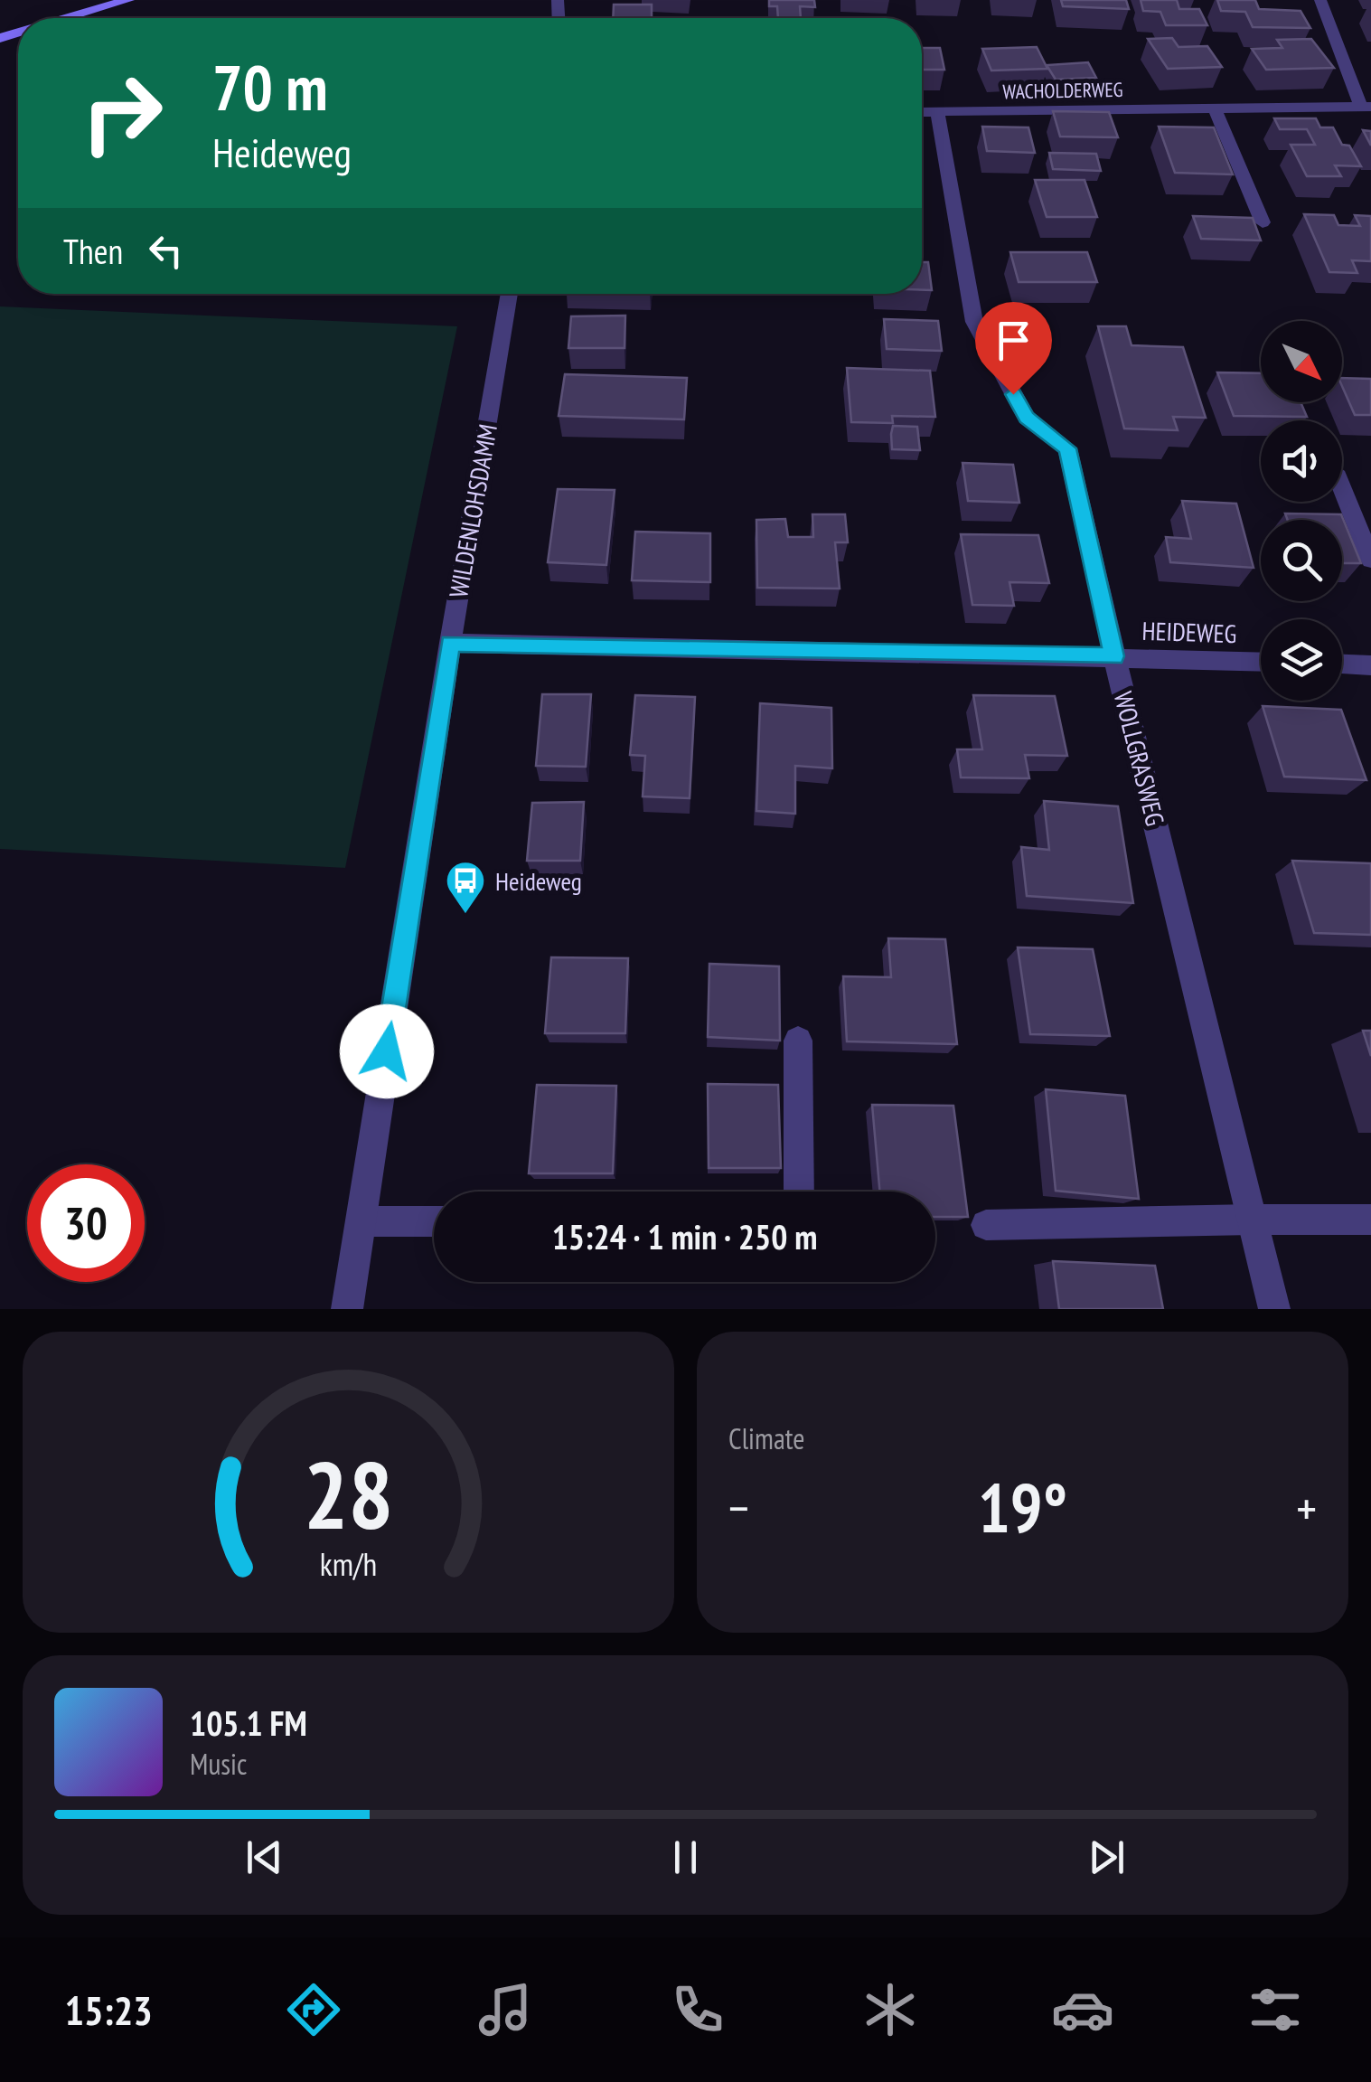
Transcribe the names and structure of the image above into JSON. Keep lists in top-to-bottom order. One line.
{"streets":{"street":["WACHOLDERWEG","WILDENLOHSDAMM","HEIDEWEG","WOLLGRASWEG"]},"crossings":[["WACHOLDERWEG","WOLLGRASWEG"],["WILDENLOHSDAMM","HEIDEWEG"],["HEIDEWEG","WOLLGRASWEG"]],"places":{"bus stop":["Heideweg"]},"north":"bottom right","page":{"turn":["70 m","Heideweg"],"then":"Then","limit":"30","trip":"15:24 · 1 min · 250 m","tile":"Climate","heat":["−","19°","+"],"song":["105.1 FM","Music"],"tabs":"15:23","gauge":["28","km/h"]}}
